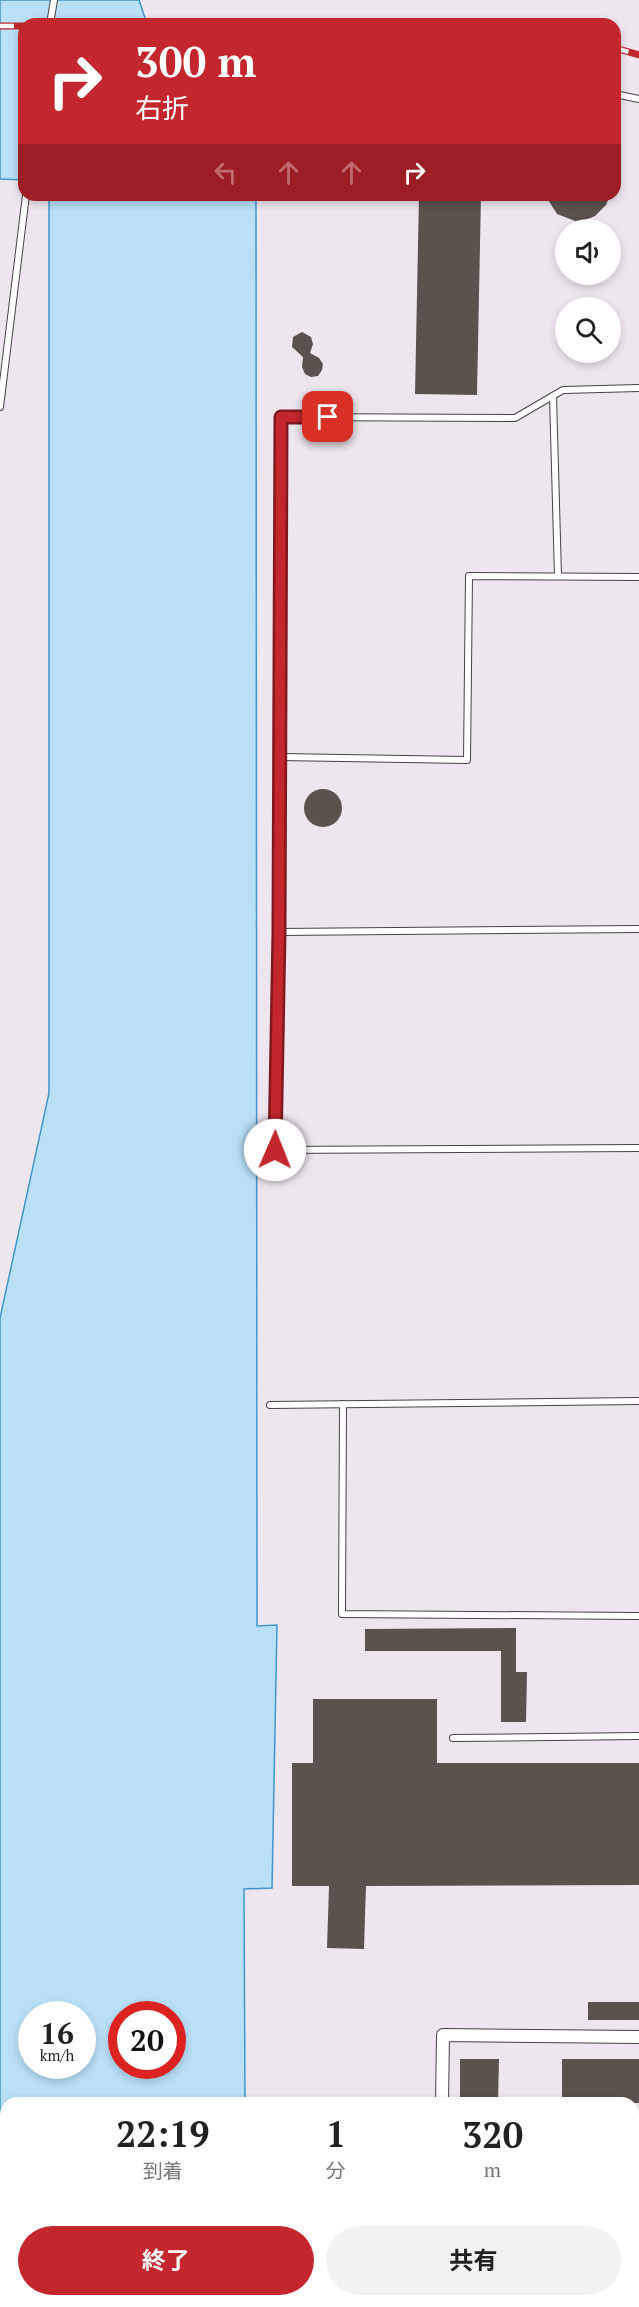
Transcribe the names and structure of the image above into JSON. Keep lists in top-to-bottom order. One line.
{"page":{"turn":["300 m","右折"],"speed":"16 km/h","limit":"20","eta":["22:19","到着","1","分","320","m"],"buttons":["終了","共有"]}}
